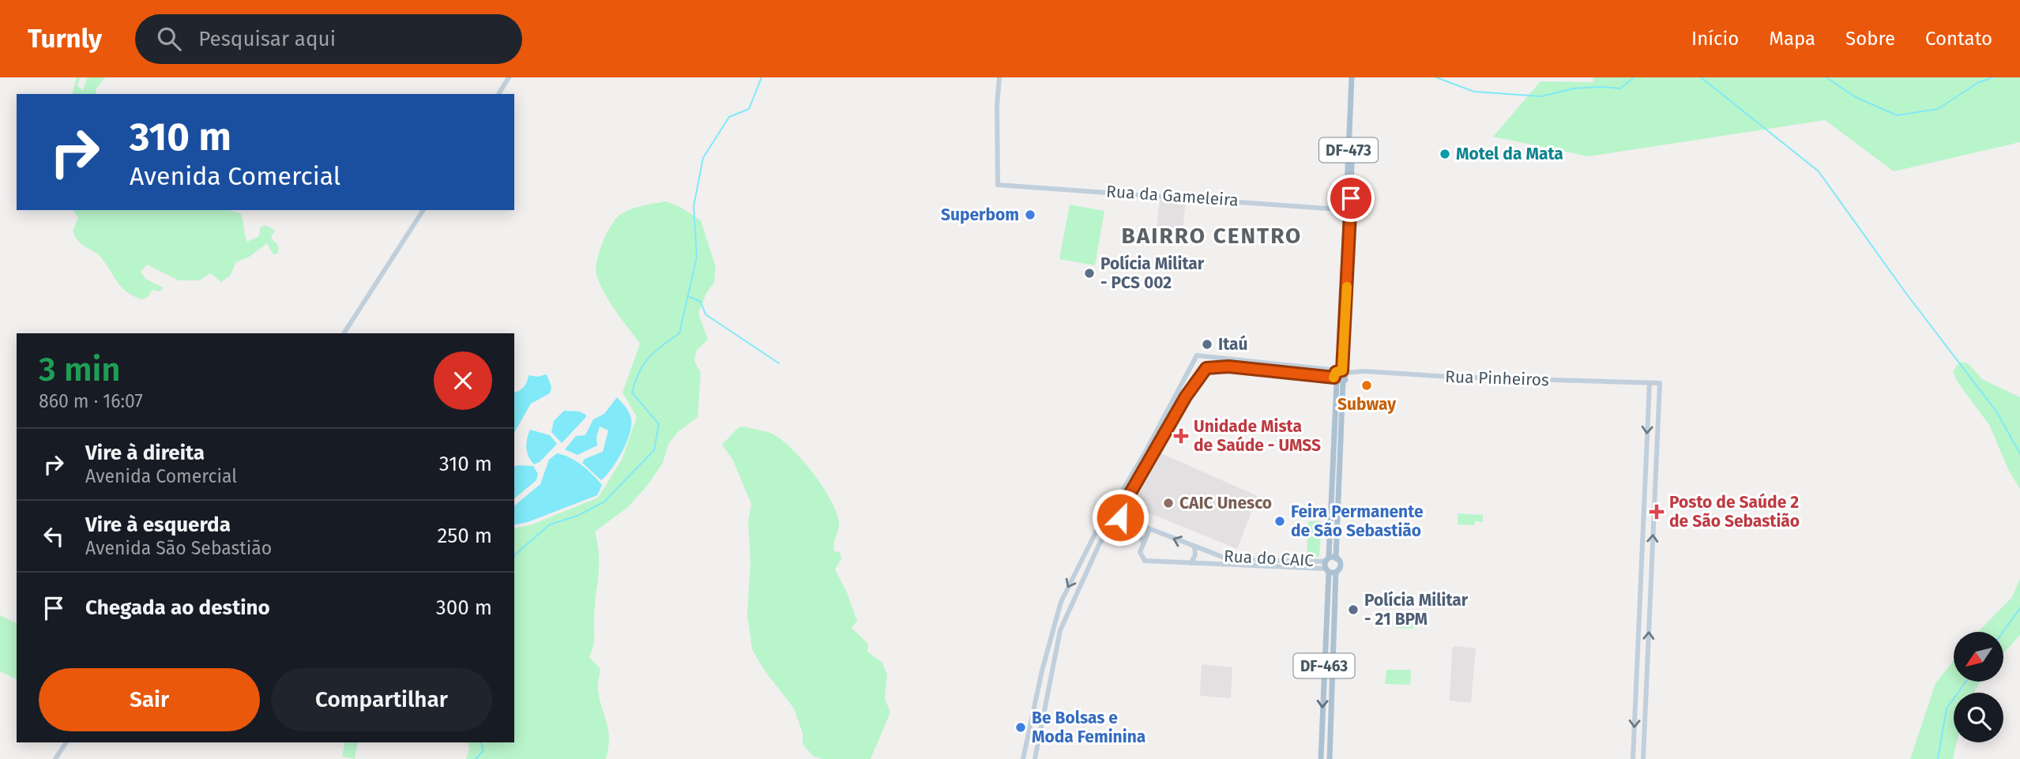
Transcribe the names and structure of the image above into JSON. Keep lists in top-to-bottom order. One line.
{"streets":{"main road":["DF-473","DF-463"],"street":["Rua da Gameleira","Rua Pinheiros","Rua do CAIC"]},"crossings":[["DF-473","Rua da Gameleira"],["DF-473","Rua Pinheiros"],["DF-473","DF-463"],["Rua do CAIC","DF-463"]],"districts":["BAIRRO CENTRO"],"places":{"other":["Motel da Mata","Superbom","Polícia Militar - PCS 002","Itaú","Subway","CAIC Unesco","Feira Permanente de São Sebastião","Polícia Militar - 21 BPM","Be Bolsas e Moda Feminina"],"health":["Unidade Mista de Saúde - UMSS","Posto de Saúde 2 de São Sebastião"]},"north":"bottom left","page":{"header":"Turnly","search":"Pesquisar aqui","nav":["Início","Mapa","Sobre","Contato"],"turn":["310 m","Avenida Comercial"],"heading":["3 min","860 m · 16:07"],"list":[{"name":"Vire à direita","note":"Avenida Comercial","value":"310 m"},{"name":"Vire à esquerda","note":"Avenida São Sebastião","value":"250 m"},{"name":"Chegada ao destino","value":"300 m"}],"buttons":["Sair","Compartilhar"]}}
